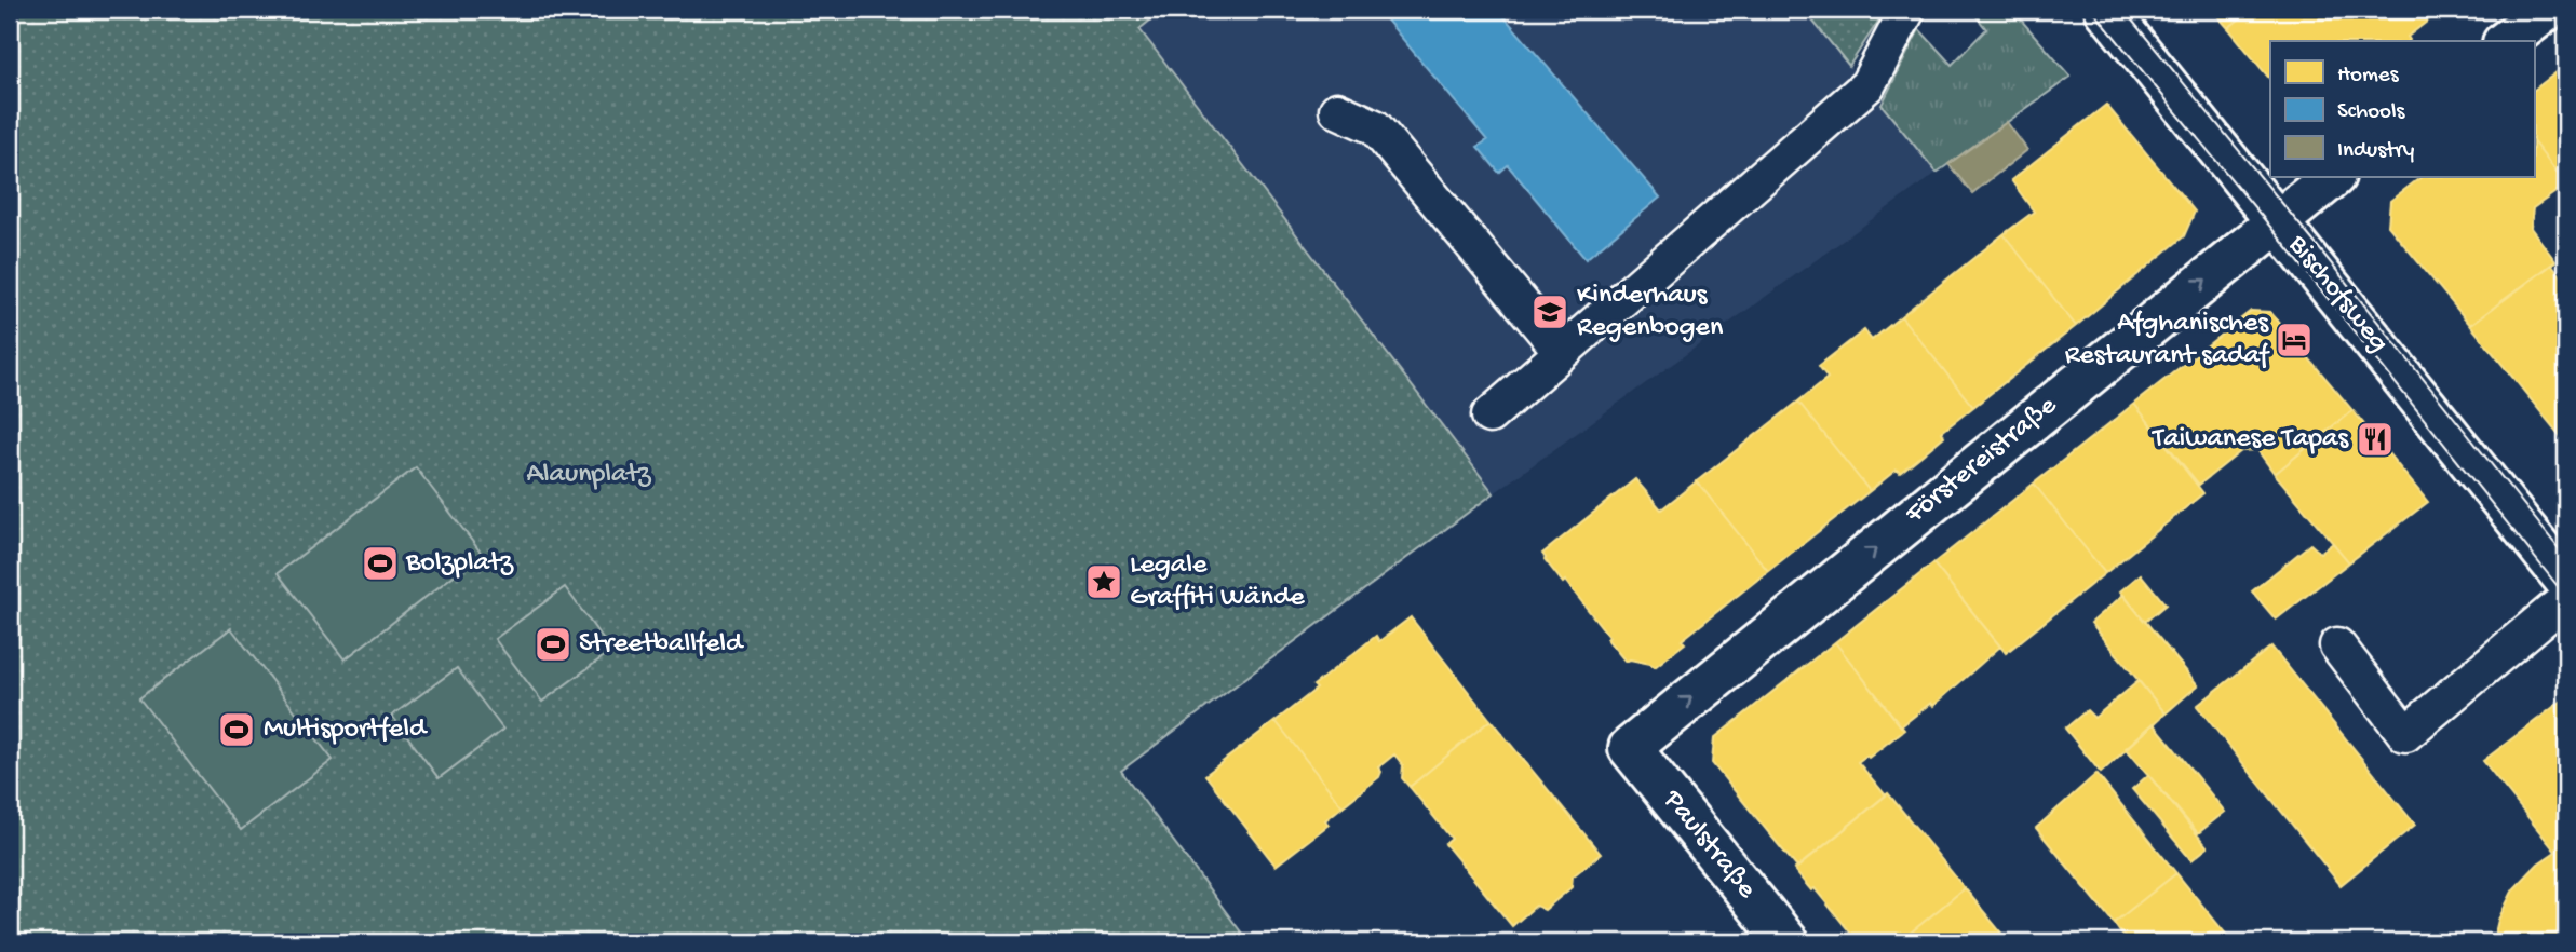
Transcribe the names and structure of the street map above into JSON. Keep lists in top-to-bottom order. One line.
{"streets":{"street":["Bischofsweg","Förstereistraße","Paulstraße"]},"crossings":[["Bischofsweg","Förstereistraße"],["Förstereistraße","Paulstraße"]],"one_way":["Förstereistraße"],"parks":["Alaunplatz"],"places":{"school or university":["Kinderhaus Regenbogen"],"hotel":["Afghanisches Restaurant sadaf"],"restaurant":["Taiwanese Tapas"],"sports":["Bolzplatz","Streetballfeld","Multisportfeld"],"place":["Legale Graffiti Wände"]},"legend":["Homes","Schools","Industry"]}
